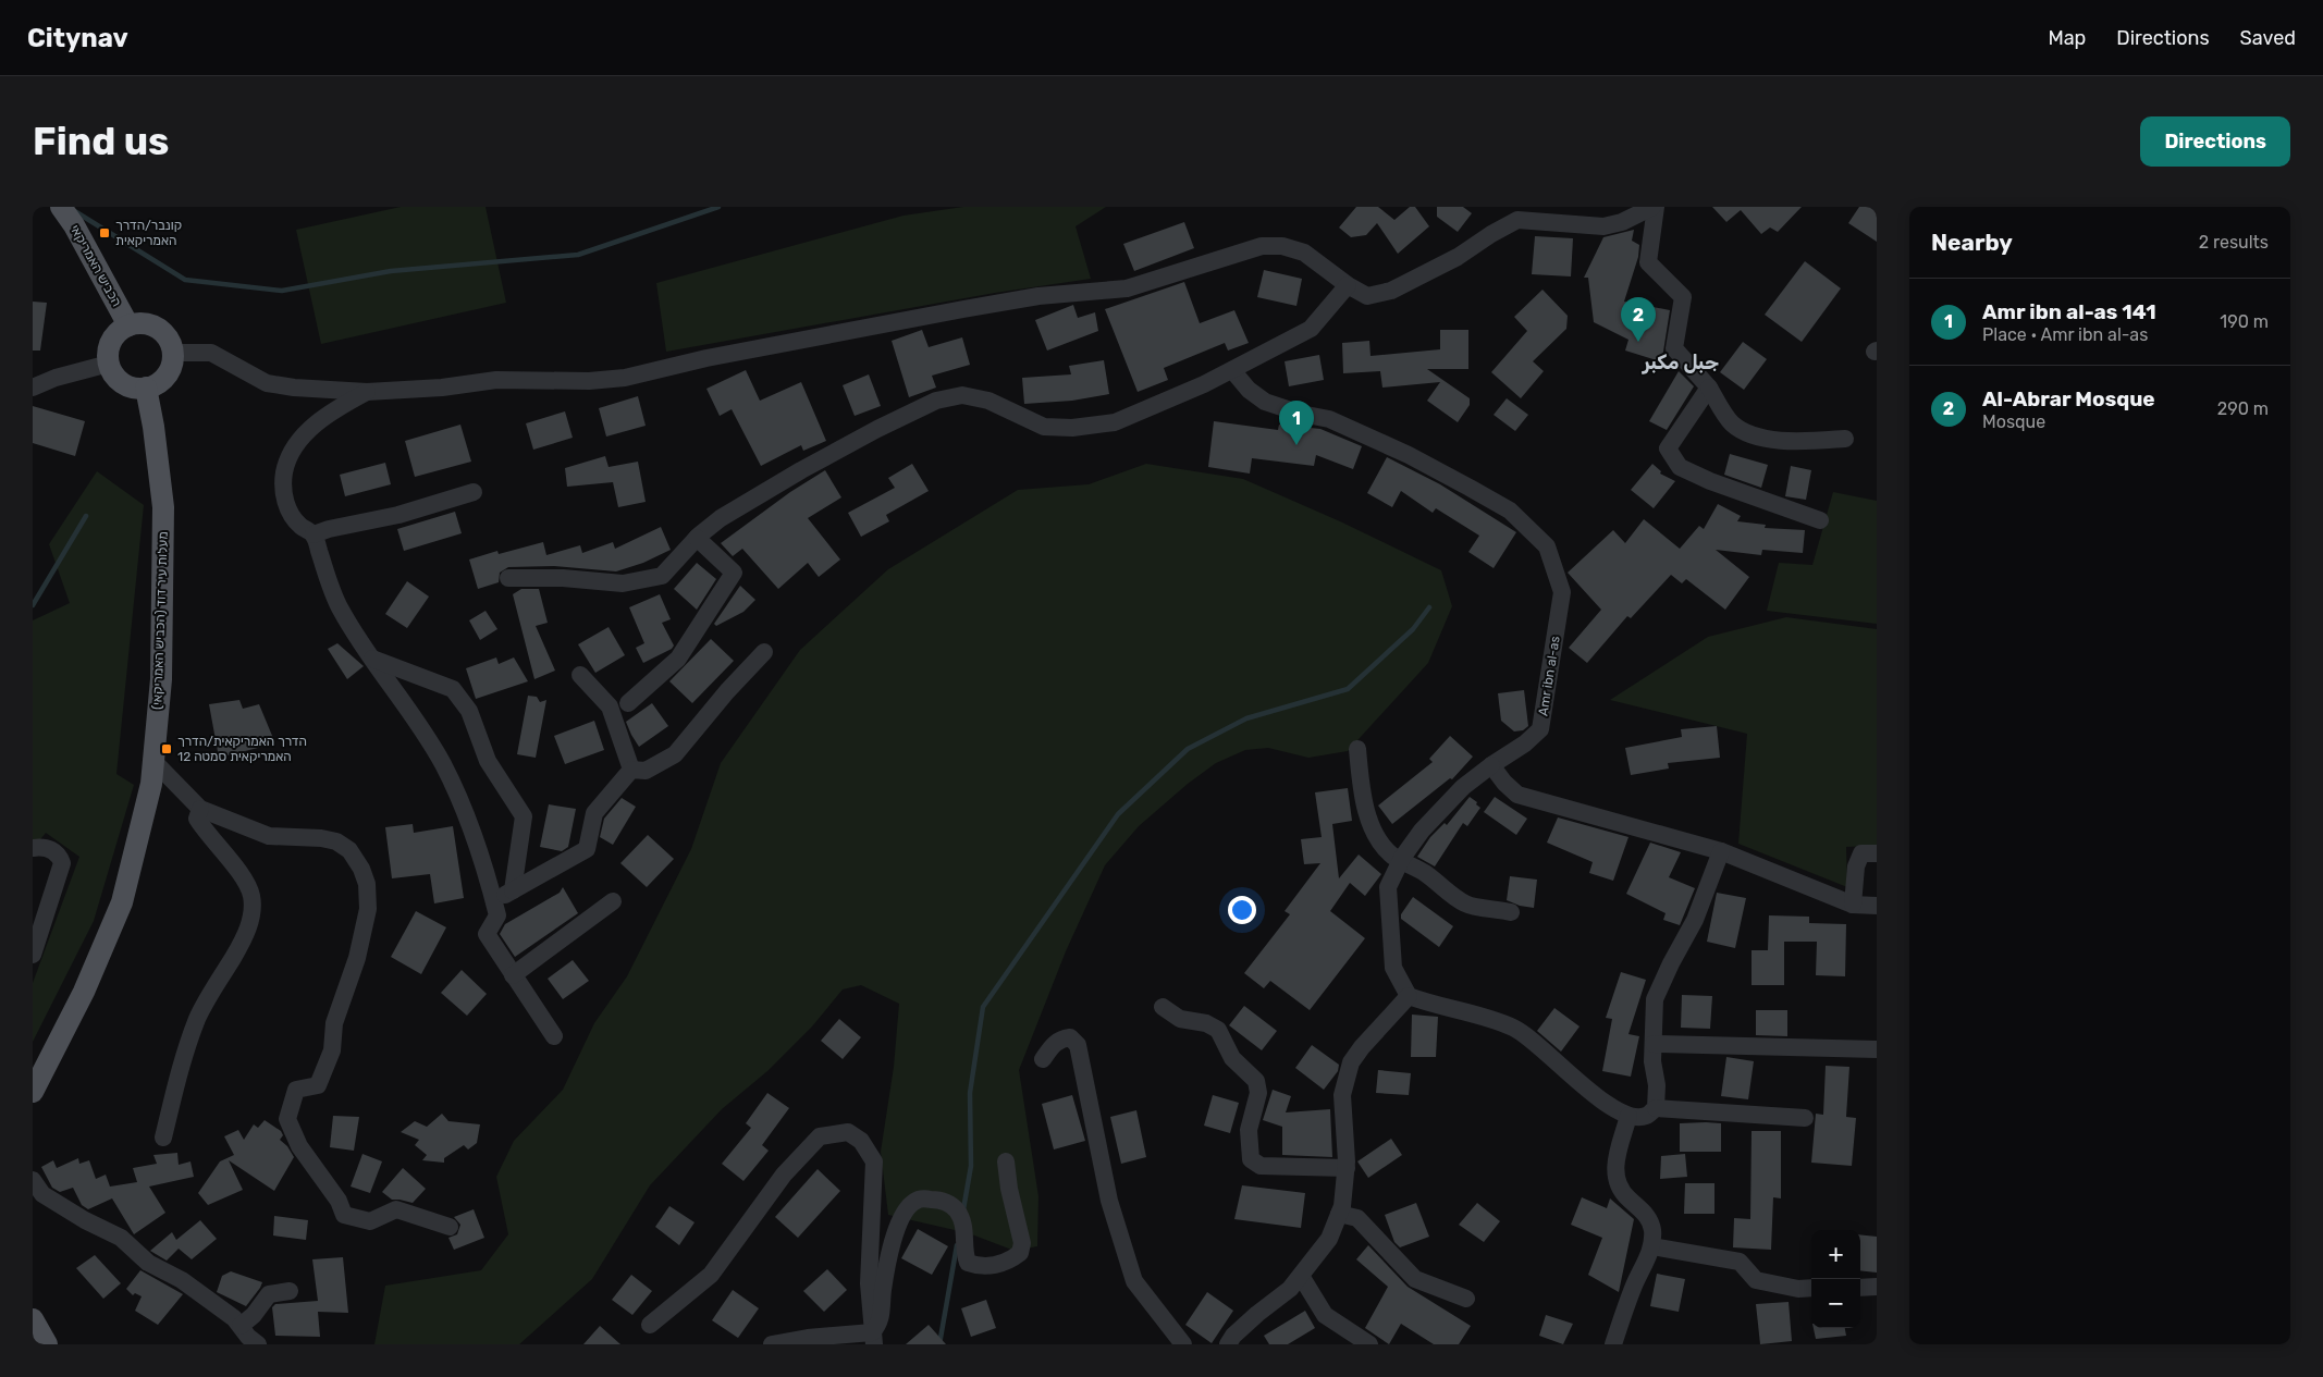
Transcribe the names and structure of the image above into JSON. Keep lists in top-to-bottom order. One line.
{"streets":{"main road":["הכביש האמריקאי","מעלות עיר דוד (הכביש האמריקאי)"],"street":["Amr ibn al-as"]},"crossings":[["הכביש האמריקאי","מעלות עיר דוד (הכביש האמריקאי)"]],"districts":["جبل مكبر"],"places":{"transit":["קונבר/הדרך האמריקאית","הדרך האמריקאית/הדרך האמריקאית סמטה 12"]},"page":{"header":"Citynav","nav":["Map","Directions","Saved"],"buttons":"Directions","title":"Find us","heading":["Nearby","2 results"],"list":[{"mark":"1","name":"Amr ibn al-as 141","note":"Place · Amr ibn al-as","value":"190 m"},{"mark":"2","name":"Al-Abrar Mosque","note":"Mosque","value":"290 m"}],"pins":["2","1"],"map_buttons":["+","−"]}}
